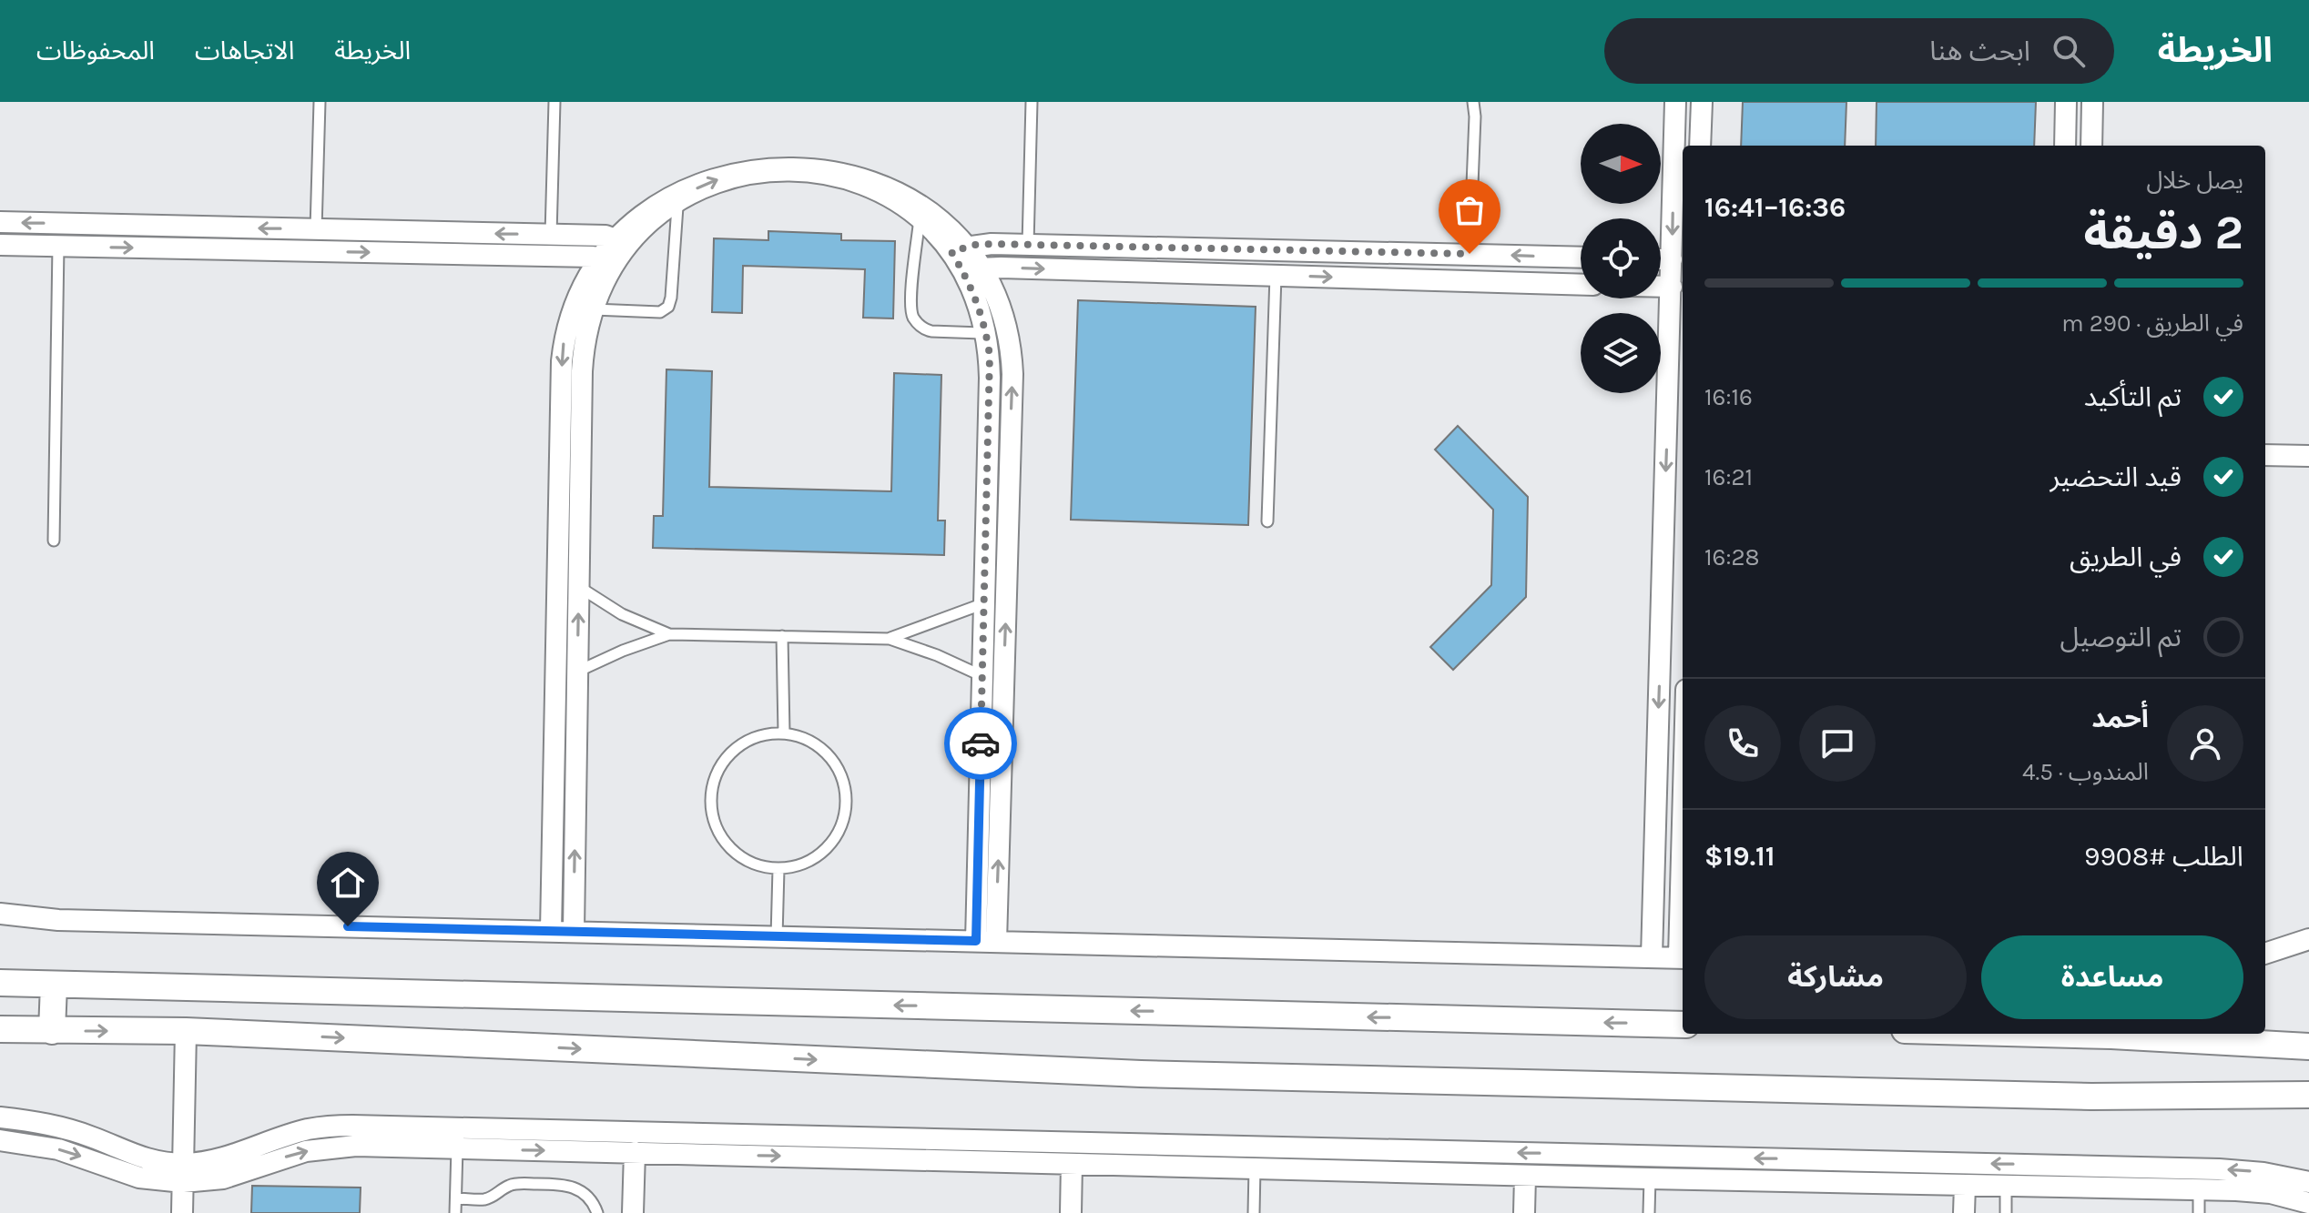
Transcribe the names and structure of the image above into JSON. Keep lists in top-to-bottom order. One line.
{"north":"right","page":{"header":"الخريطة","search":"ابحث هنا","nav":["الخريطة","الاتجاهات","المحفوظات"],"heading":["2 دقيقة","يصل خلال","16:36–16:41"],"panel":["أحمد","المندوب · 4.5","الطلب #9908","$19.11"],"bar":"في الطريق · 290 m","list":[["تم التأكيد","16:16"],["قيد التحضير","16:21"],["في الطريق","16:28"],"تم التوصيل"],"buttons":["مساعدة","مشاركة"]}}
